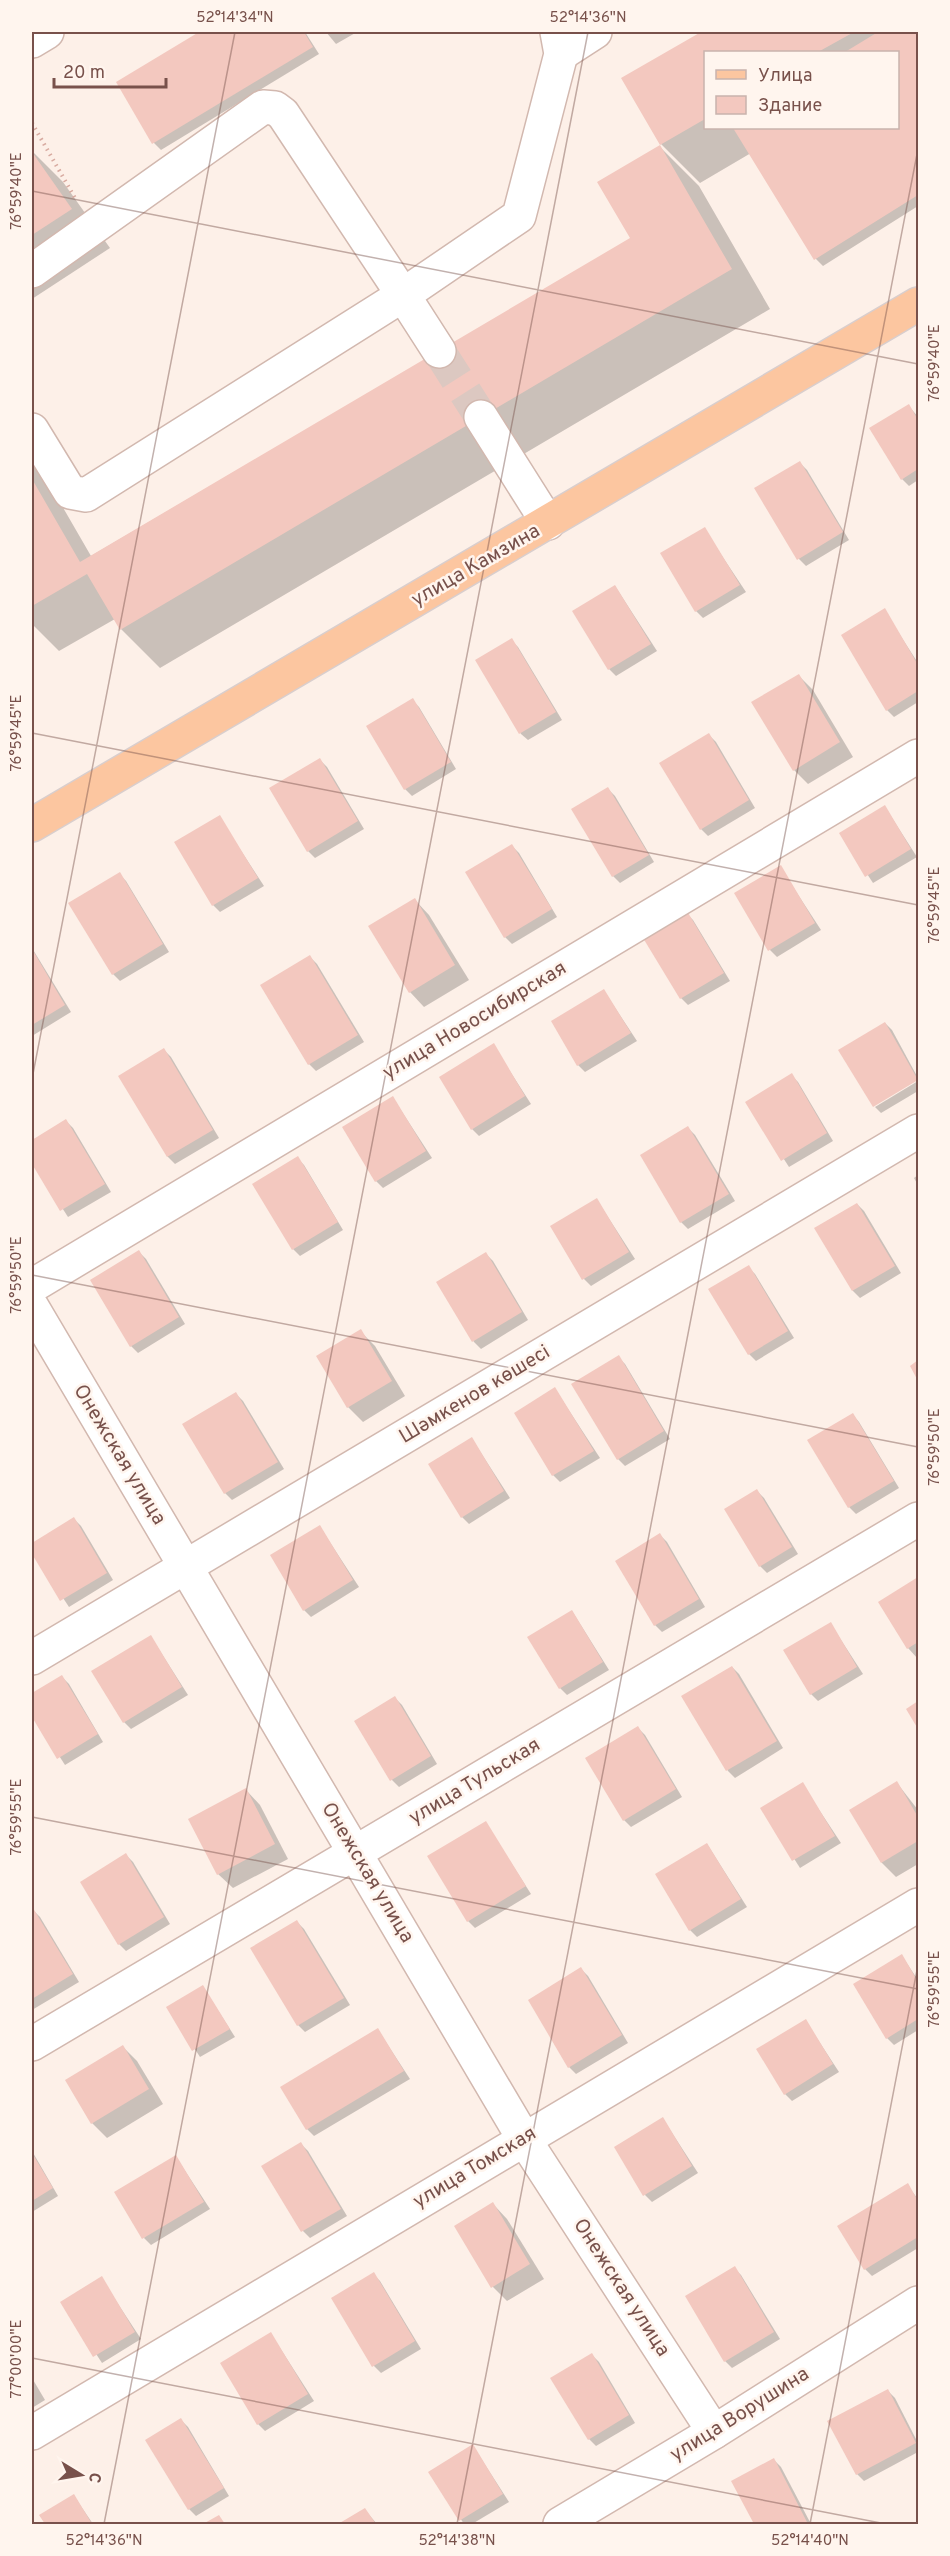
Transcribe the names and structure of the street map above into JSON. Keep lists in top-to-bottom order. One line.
{"streets":{"main road":["улица Камзина"],"street":["улица Новосибирская","Шәмкенов көшесі","Онежская улица","улица Тульская","улица Томская","улица Ворушина"]},"crossings":[["Шәмкенов көшесі","Онежская улица"],["Онежская улица","улица Тульская"],["Онежская улица","улица Томская"],["Онежская улица","улица Ворушина"]],"legend":["Улица","Здание"],"scale_bar":"20 m","north":"right","coordinates":["52°14'34\"N","52°14'36\"N","76°59'40\"E","76°59'45\"E","76°59'50\"E","76°59'55\"E","77°00'00\"E","52°14'38\"N","52°14'40\"N"]}
